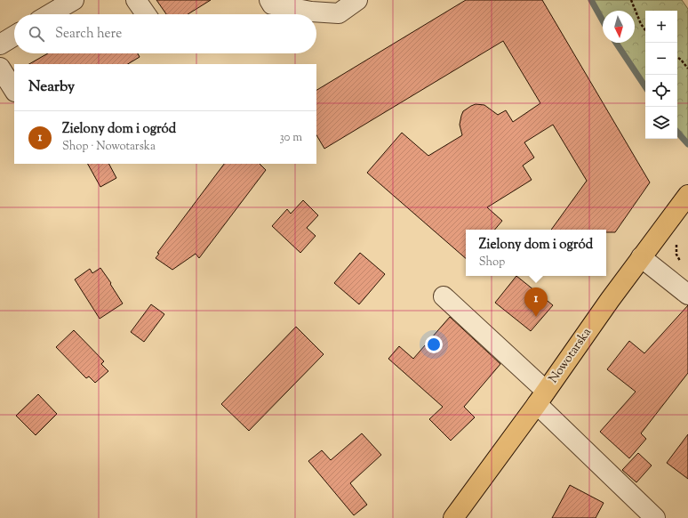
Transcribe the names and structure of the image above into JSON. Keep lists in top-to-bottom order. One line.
{"streets":{"main road":["Nowotarska"]},"north":"bottom","page":{"map_buttons":["+","−"],"search":"Search here","heading":"Nearby","list":[{"mark":"1","name":"Zielony dom i ogród","note":"Shop · Nowotarska","value":"30 m"}],"popup":["Zielony dom i ogród","Shop"],"pins":"1"}}
